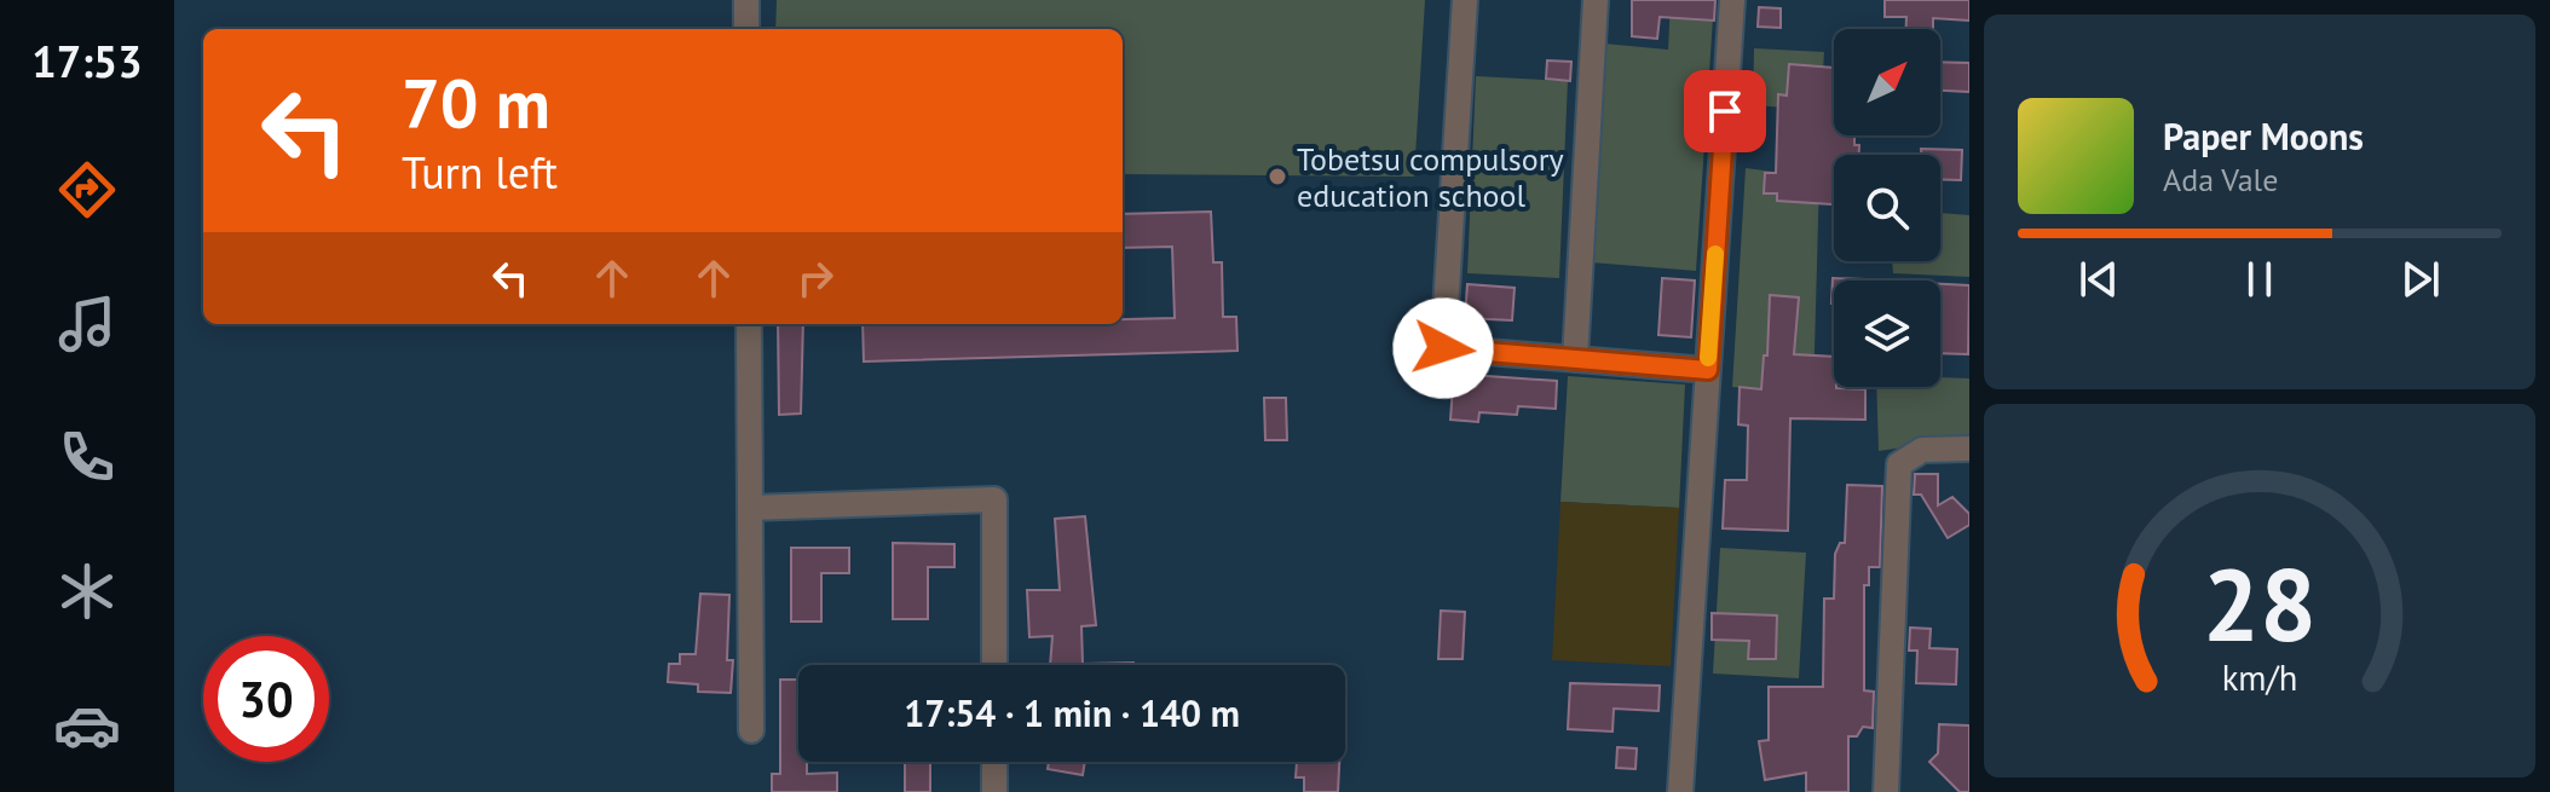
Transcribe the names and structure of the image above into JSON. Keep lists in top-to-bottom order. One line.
{"places":["Tobetsu compulsory education school"],"north":"top right","page":{"tabs":"17:53","turn":["70 m","Turn left"],"song":["Paper Moons","Ada Vale"],"limit":"30","trip":"17:54 · 1 min · 140 m","gauge":["28","km/h"]}}
